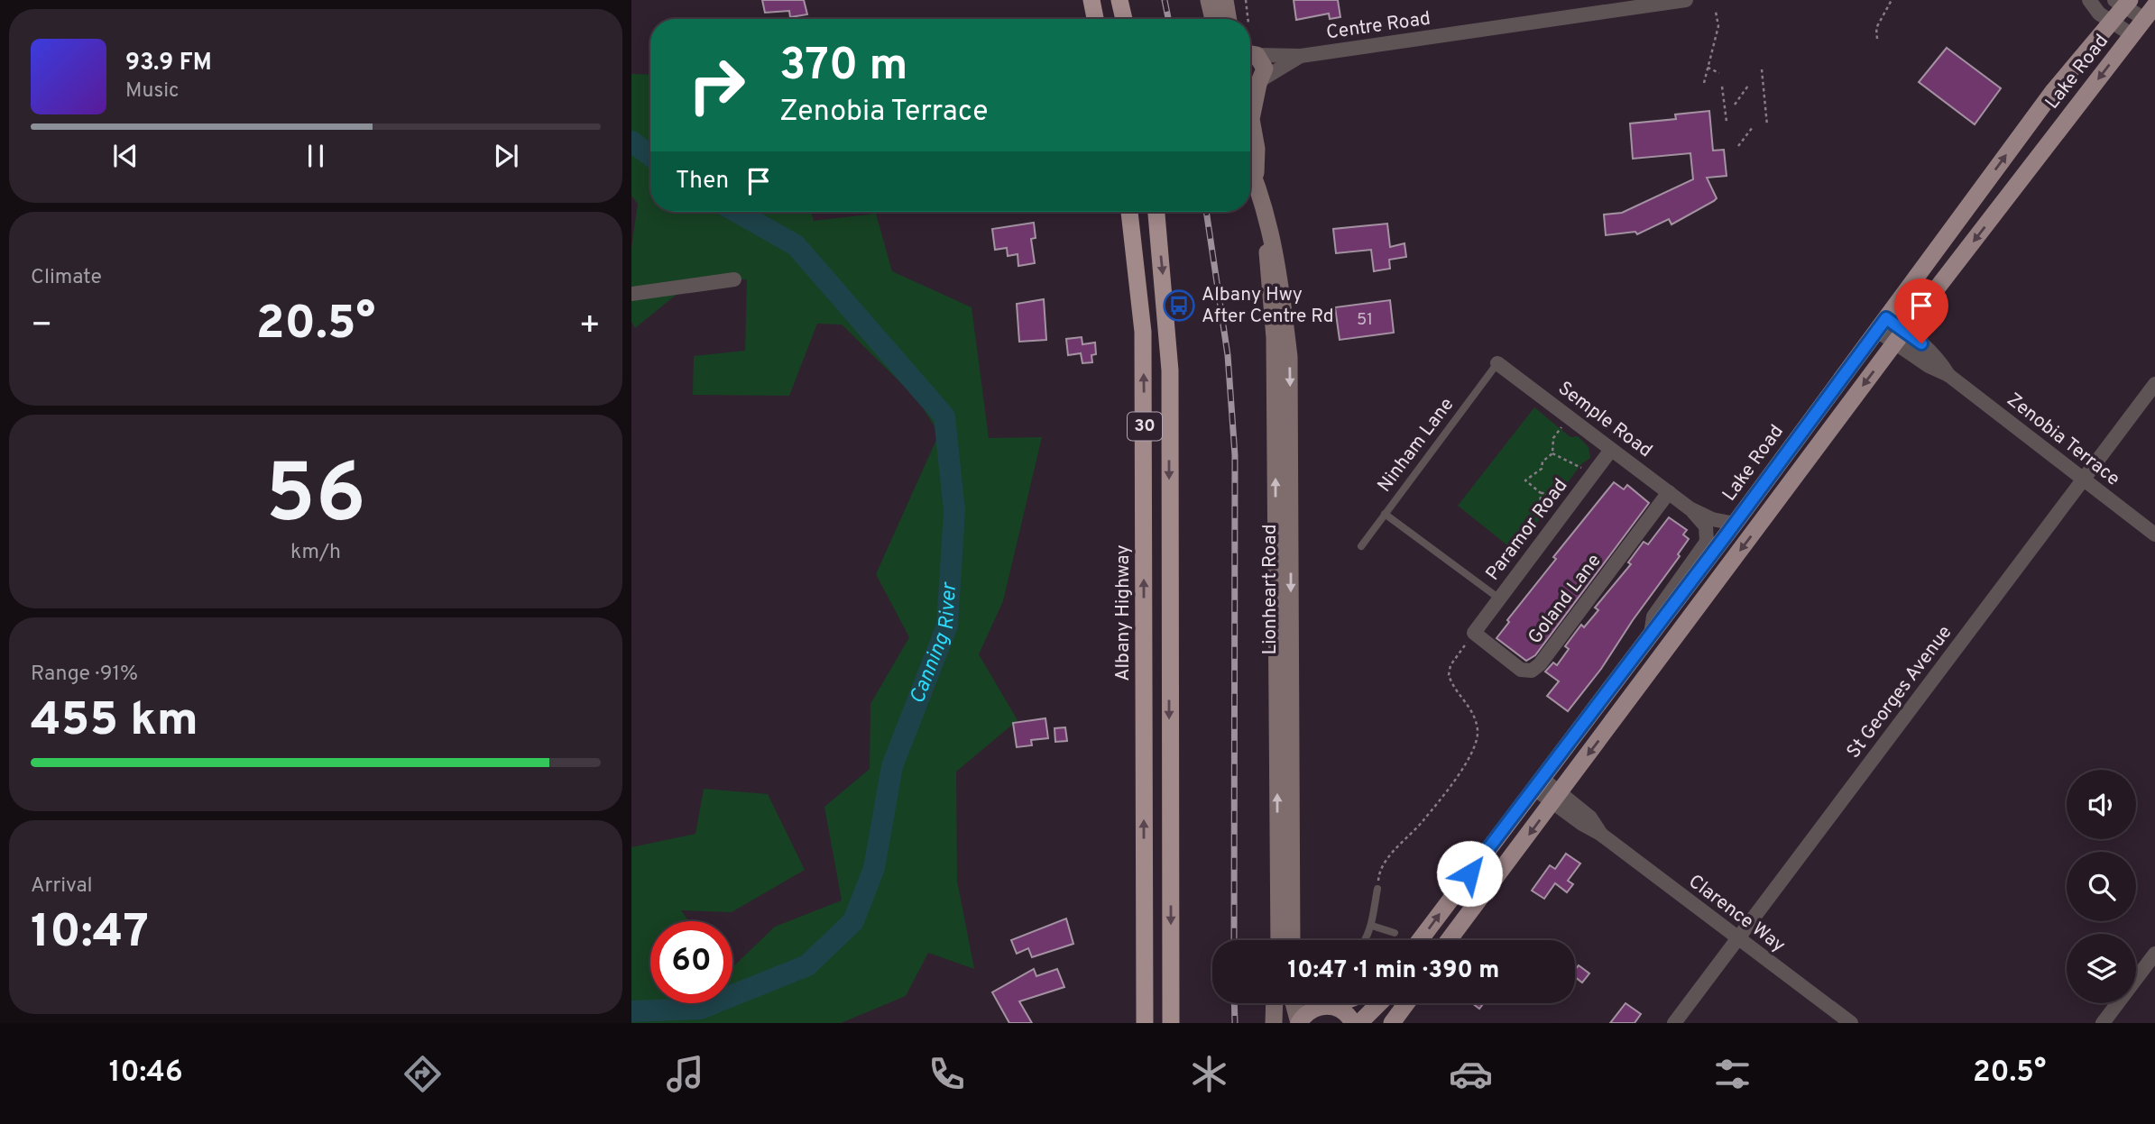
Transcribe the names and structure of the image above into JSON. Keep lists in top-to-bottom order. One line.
{"streets":{"highway":["30","Albany Highway"],"main road":["Lake Road","Lionheart Road"],"street":["Centre Road","Semple Road","Zenobia Terrace","Paramor Road","Goland Lane","St Georges Avenue","Clarence Way"],"lane":["Ninham Lane"]},"crossings":[["Centre Road","Lionheart Road"],["Lake Road","Semple Road"],["Lake Road","Zenobia Terrace"],["Lake Road","Clarence Way"],["Semple Road","Ninham Lane"],["Semple Road","Paramor Road"],["Semple Road","Goland Lane"],["Zenobia Terrace","St Georges Avenue"],["Paramor Road","Goland Lane"],["St Georges Avenue","Clarence Way"]],"water":["Canning River"],"places":{"bus stop":["Albany Hwy After Centre Rd"]},"house_numbers":["51"],"page":{"turn":["370 m","Zenobia Terrace"],"song":["93.9 FM","Music"],"then":"Then","tile":["Climate",["56","km/h"],["Range · 91%","455 km"],["Arrival","10:47"]],"heat":["−","20.5°","+"],"limit":"60","trip":"10:47 · 1 min · 390 m","tabs":["10:46","20.5°"]}}
